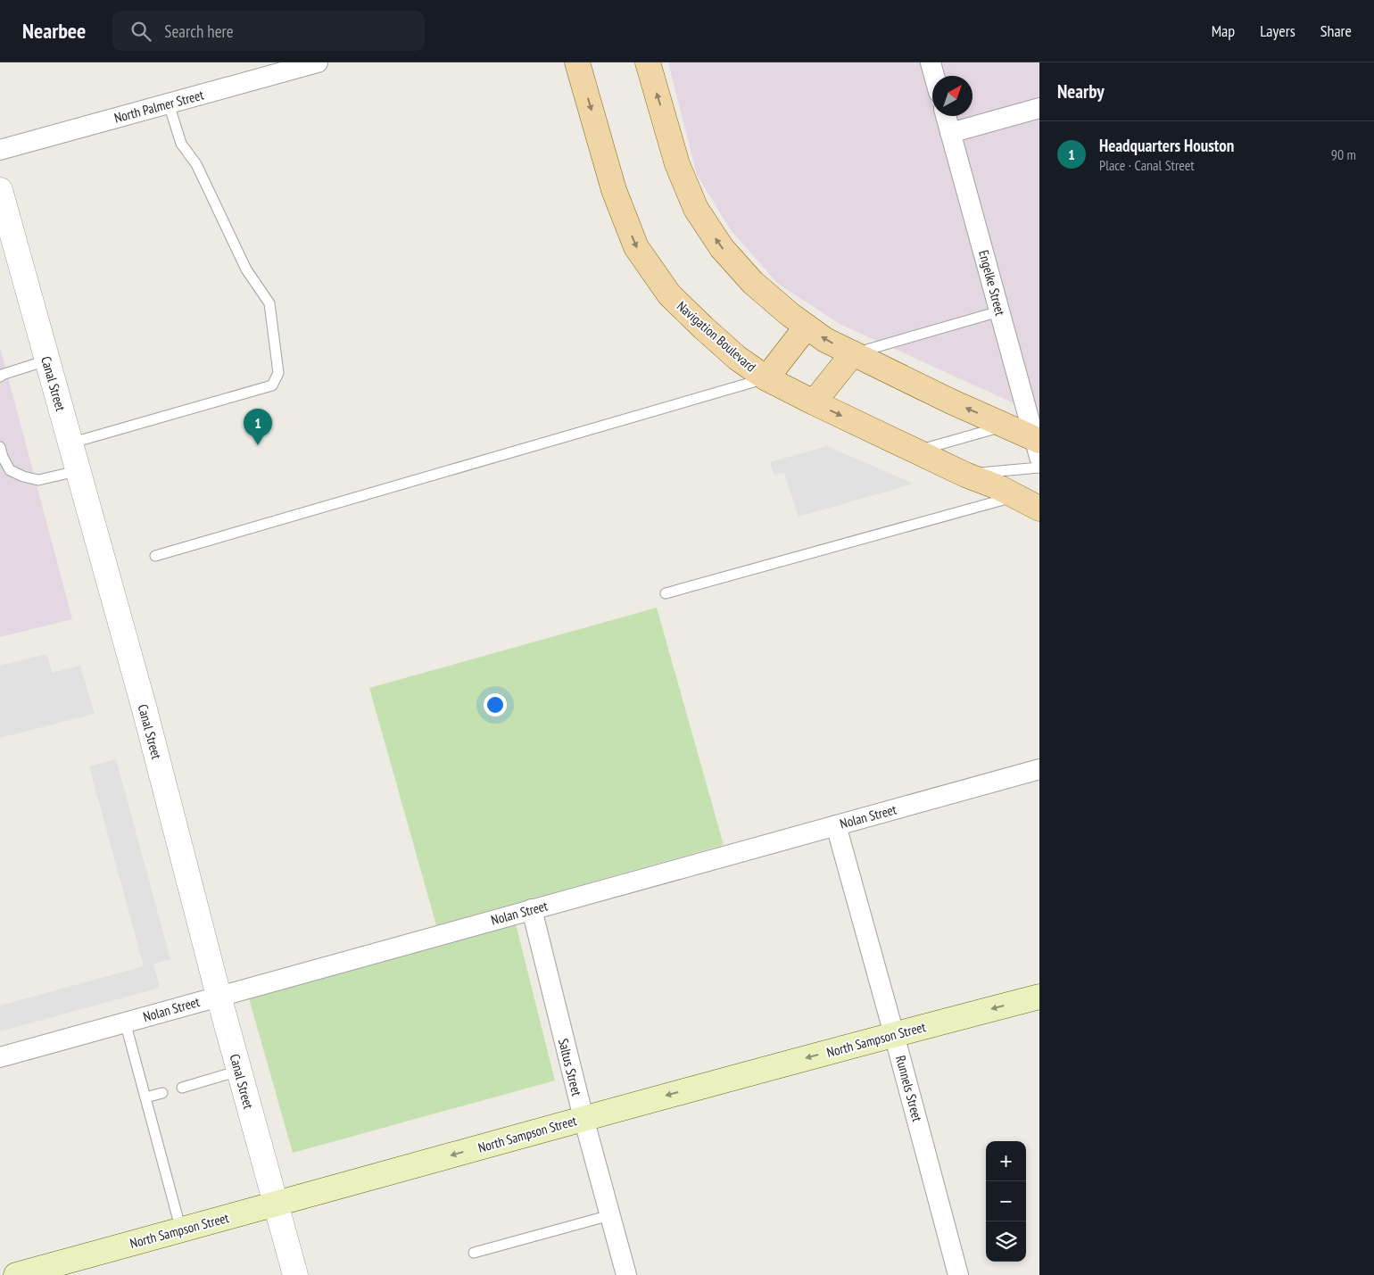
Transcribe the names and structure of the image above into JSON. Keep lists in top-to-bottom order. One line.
{"streets":{"main road":["Navigation Boulevard","North Sampson Street"],"street":["North Palmer Street","Engelke Street","Canal Street","Nolan Street","Saltus Street","Runnels Street"]},"crossings":[["Canal Street","Nolan Street"],["Canal Street","North Sampson Street"],["Nolan Street","Saltus Street"],["Nolan Street","Runnels Street"],["North Sampson Street","Saltus Street"],["North Sampson Street","Runnels Street"]],"one_way":["North Sampson Street"],"north":"top right","page":{"header":"Nearbee","search":"Search here","nav":["Map","Layers","Share"],"heading":"Nearby","list":[{"mark":"1","name":"Headquarters Houston","note":"Place · Canal Street","value":"90 m"}],"pins":"1","map_buttons":["+","−"]}}
